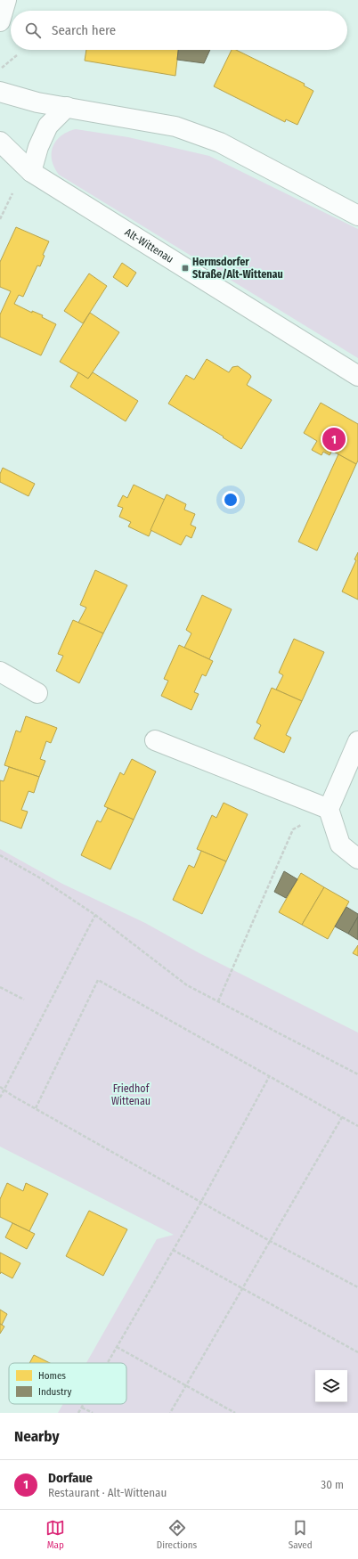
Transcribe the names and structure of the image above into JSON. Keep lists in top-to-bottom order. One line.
{"streets":{"main road":["Alt-Wittenau"]},"parks":["Friedhof Wittenau"],"places":{"transit":["Hermsdorfer Straße/Alt-Wittenau"]},"legend":["Homes","Industry"],"page":{"search":"Search here","pins":"1","heading":"Nearby","list":[{"mark":"1","name":"Dorfaue","note":"Restaurant · Alt-Wittenau","value":"30 m"}],"nav":["Map","Directions","Saved"]}}
